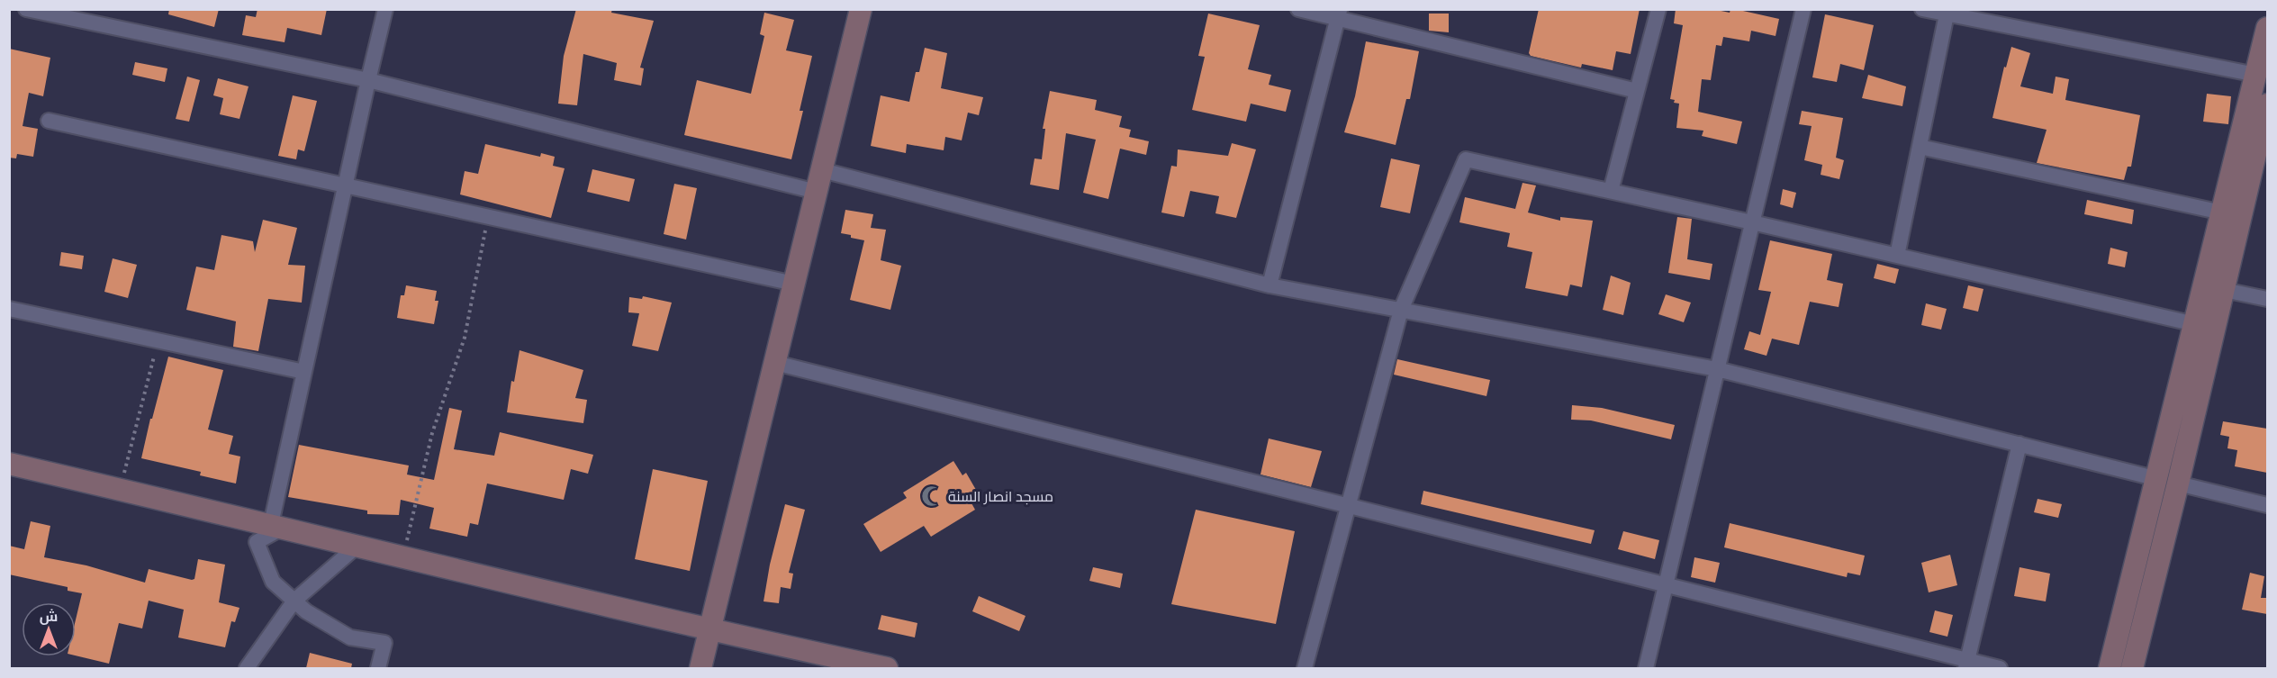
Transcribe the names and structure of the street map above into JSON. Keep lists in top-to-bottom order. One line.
{"places":{"mosque":["مسجد انصار السنة"]},"north":"top"}
